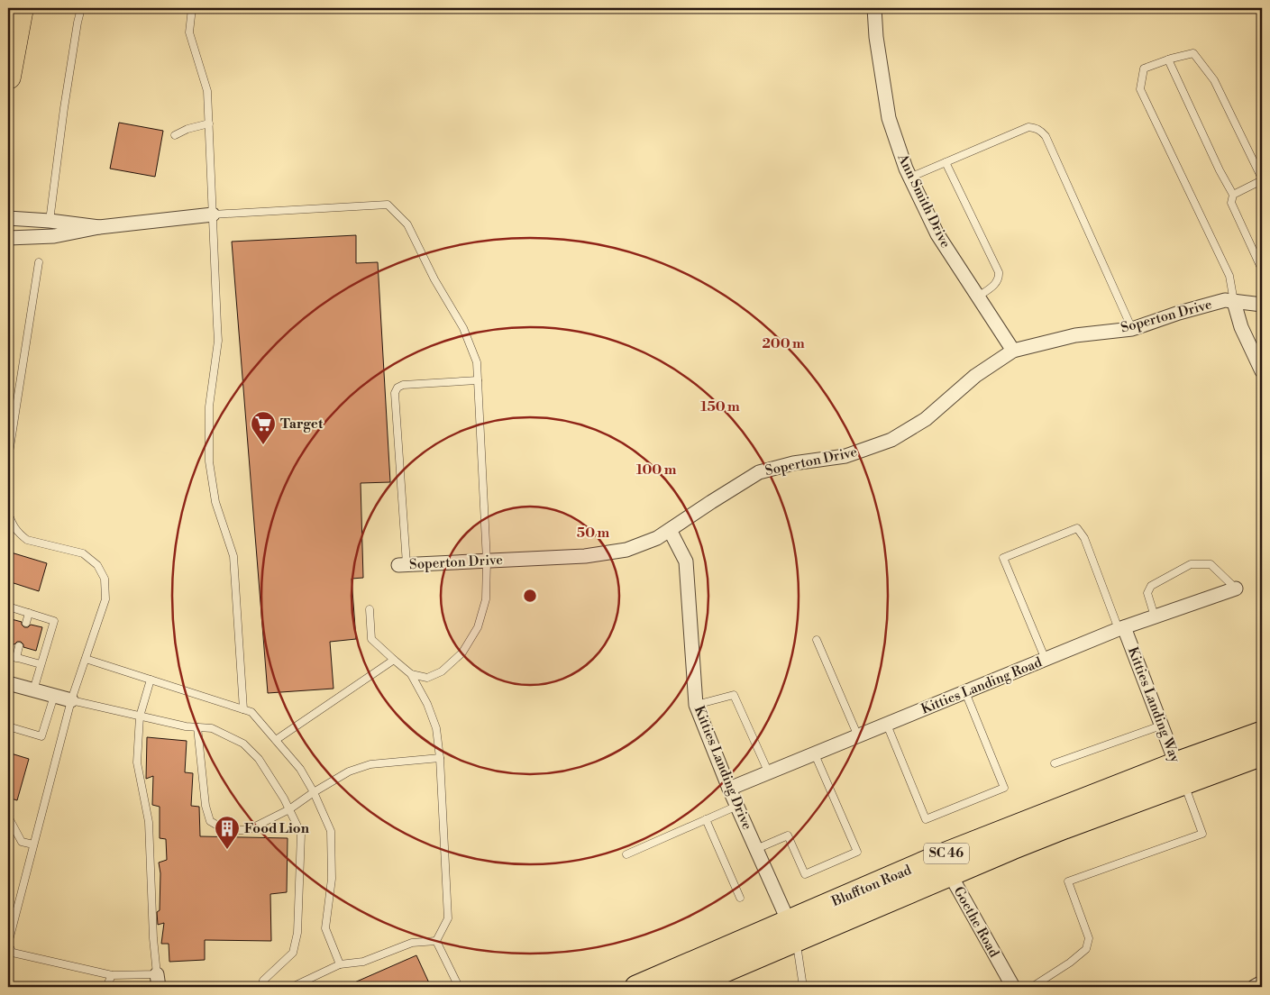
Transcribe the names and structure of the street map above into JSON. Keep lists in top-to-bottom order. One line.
{"streets":{"main road":["SC 46","Bluffton Road"],"street":["Ann Smith Drive","Soperton Drive","Kitties Landing Road","Kitties Landing Way","Kitties Landing Drive","Goethe Road"]},"crossings":[["Ann Smith Drive","Soperton Drive"],["Soperton Drive","Kitties Landing Drive"],["Kitties Landing Road","Kitties Landing Way"],["Kitties Landing Road","Kitties Landing Drive"],["Kitties Landing Way","Bluffton Road"],["Kitties Landing Drive","Bluffton Road"],["Bluffton Road","Goethe Road"]],"places":{"supermarket":["Target"],"building":["Food Lion"]},"rings":["200 m","150 m","100 m","50 m"]}
